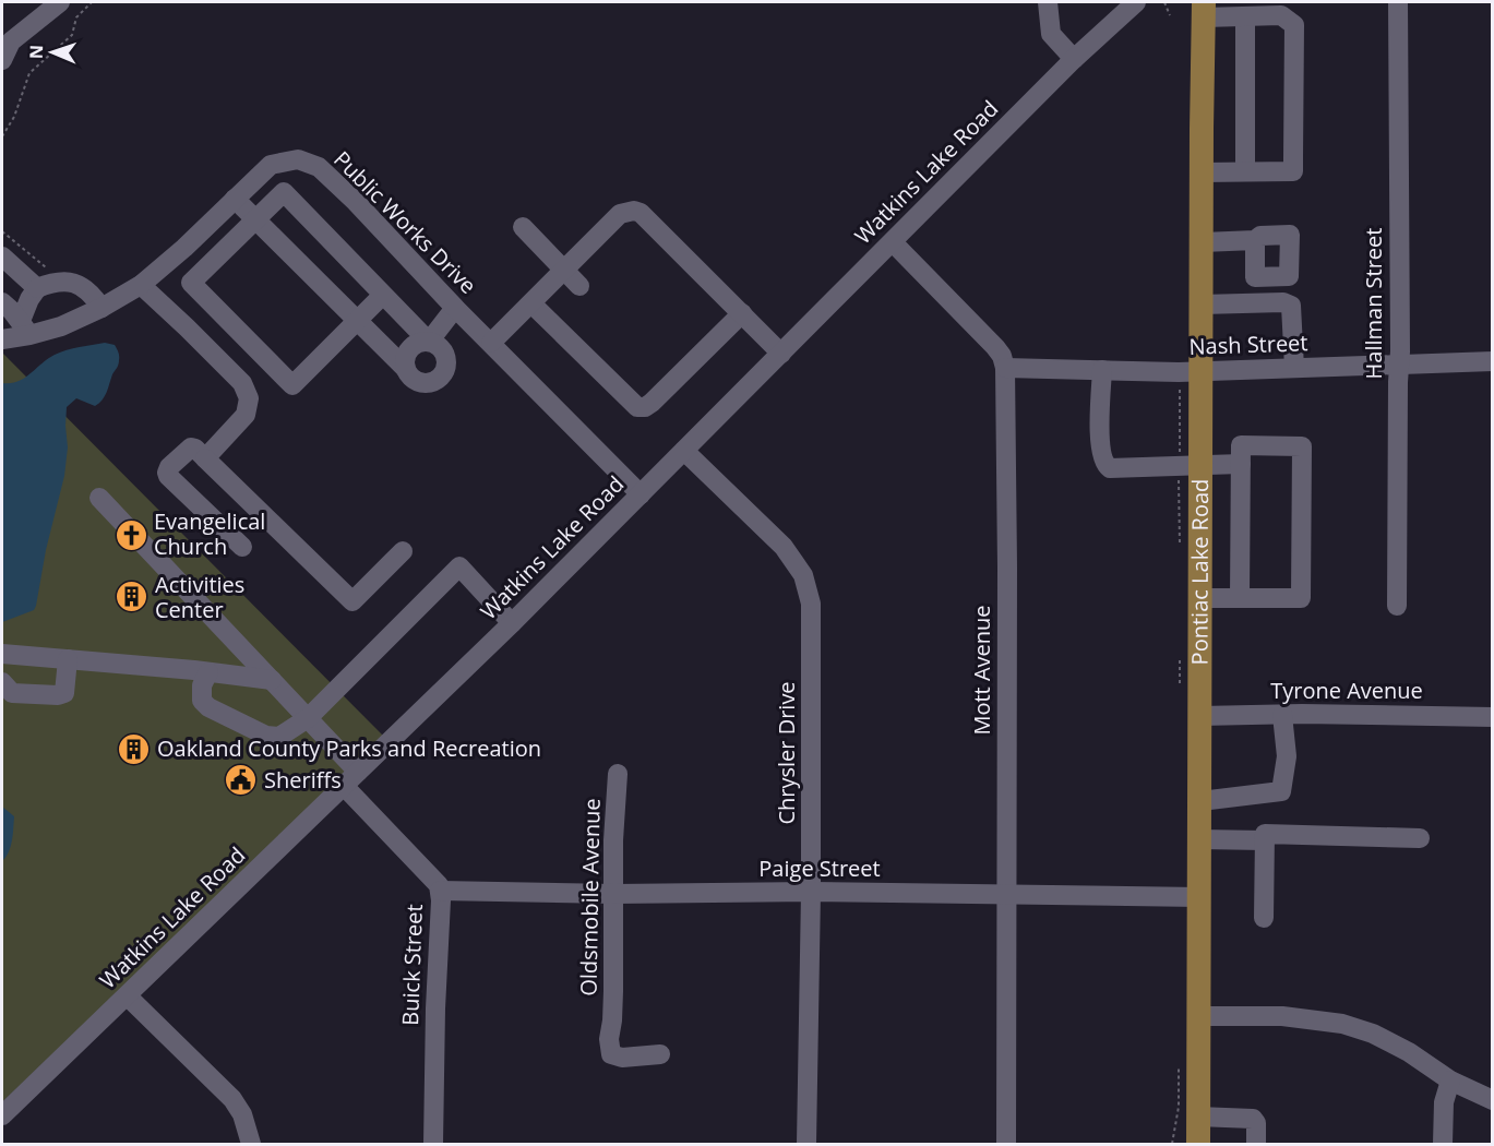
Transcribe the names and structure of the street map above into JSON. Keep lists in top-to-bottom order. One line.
{"streets":{"main road":["Pontiac Lake Road"],"street":["Watkins Lake Road","Public Works Drive","Hallman Street","Nash Street","Mott Avenue","Tyrone Avenue","Chrysler Drive","Paige Street","Oldsmobile Avenue","Buick Street"]},"crossings":[["Watkins Lake Road","Public Works Drive"],["Watkins Lake Road","Chrysler Drive"],["Watkins Lake Road","Buick Street"],["Hallman Street","Nash Street"],["Nash Street","Pontiac Lake Road"],["Nash Street","Mott Avenue"],["Pontiac Lake Road","Tyrone Avenue"],["Pontiac Lake Road","Paige Street"],["Mott Avenue","Paige Street"],["Chrysler Drive","Paige Street"],["Paige Street","Oldsmobile Avenue"],["Paige Street","Buick Street"]],"places":{"church":["Evangelical Church"],"building":["Activities Center","Oakland County Parks and Recreation"],"public building":["Sheriffs"]},"north":"left"}
